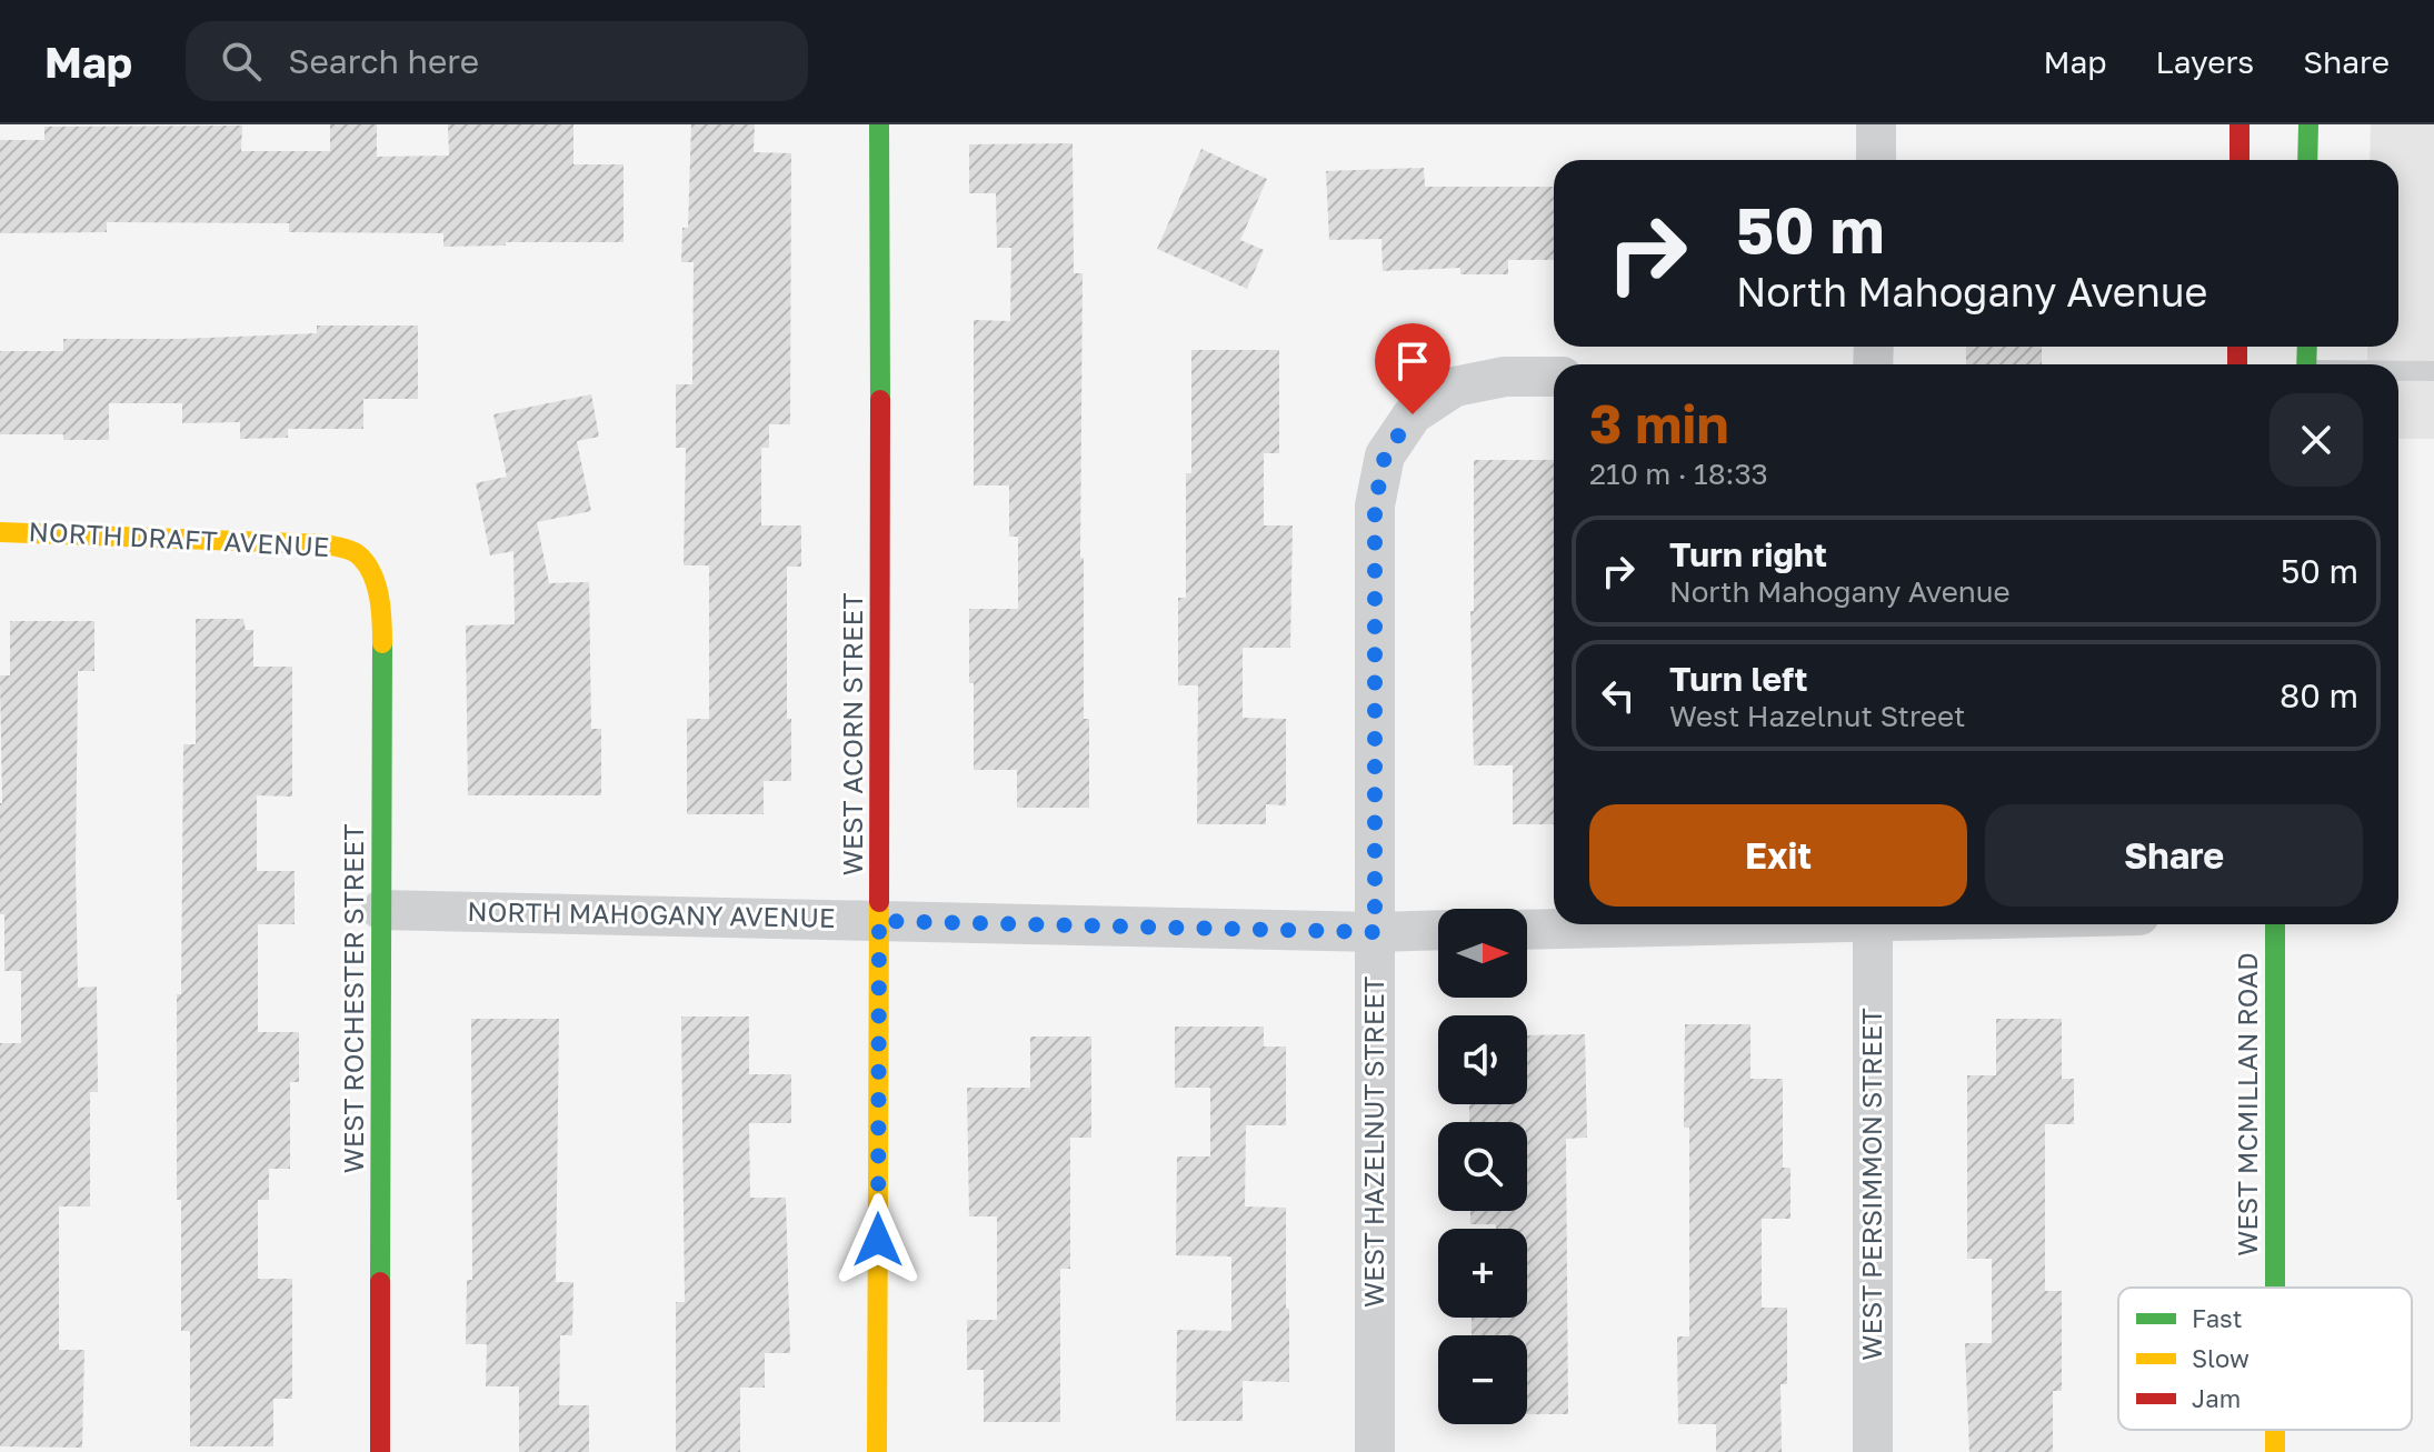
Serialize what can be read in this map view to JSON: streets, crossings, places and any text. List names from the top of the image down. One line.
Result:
{"streets":{"street":["NORTH DRAFT AVENUE","WEST ACORN STREET","NORTH MAHOGANY AVENUE","WEST ROCHESTER STREET","WEST MCMILLAN ROAD","WEST HAZELNUT STREET","WEST PERSIMMON STREET"]},"crossings":[["NORTH DRAFT AVENUE","WEST ROCHESTER STREET"],["WEST ACORN STREET","NORTH MAHOGANY AVENUE"],["NORTH MAHOGANY AVENUE","WEST ROCHESTER STREET"],["NORTH MAHOGANY AVENUE","WEST HAZELNUT STREET"]],"legend":["Fast","Slow","Jam"],"north":"right","page":{"header":"Map","search":"Search here","nav":["Map","Layers","Share"],"turn":["50 m","North Mahogany Avenue"],"heading":["3 min","210 m · 18:33"],"list":[{"name":"Turn right","note":"North Mahogany Avenue","value":"50 m"},{"name":"Turn left","note":"West Hazelnut Street","value":"80 m"}],"buttons":["Exit","Share"],"map_buttons":["+","−"]}}
